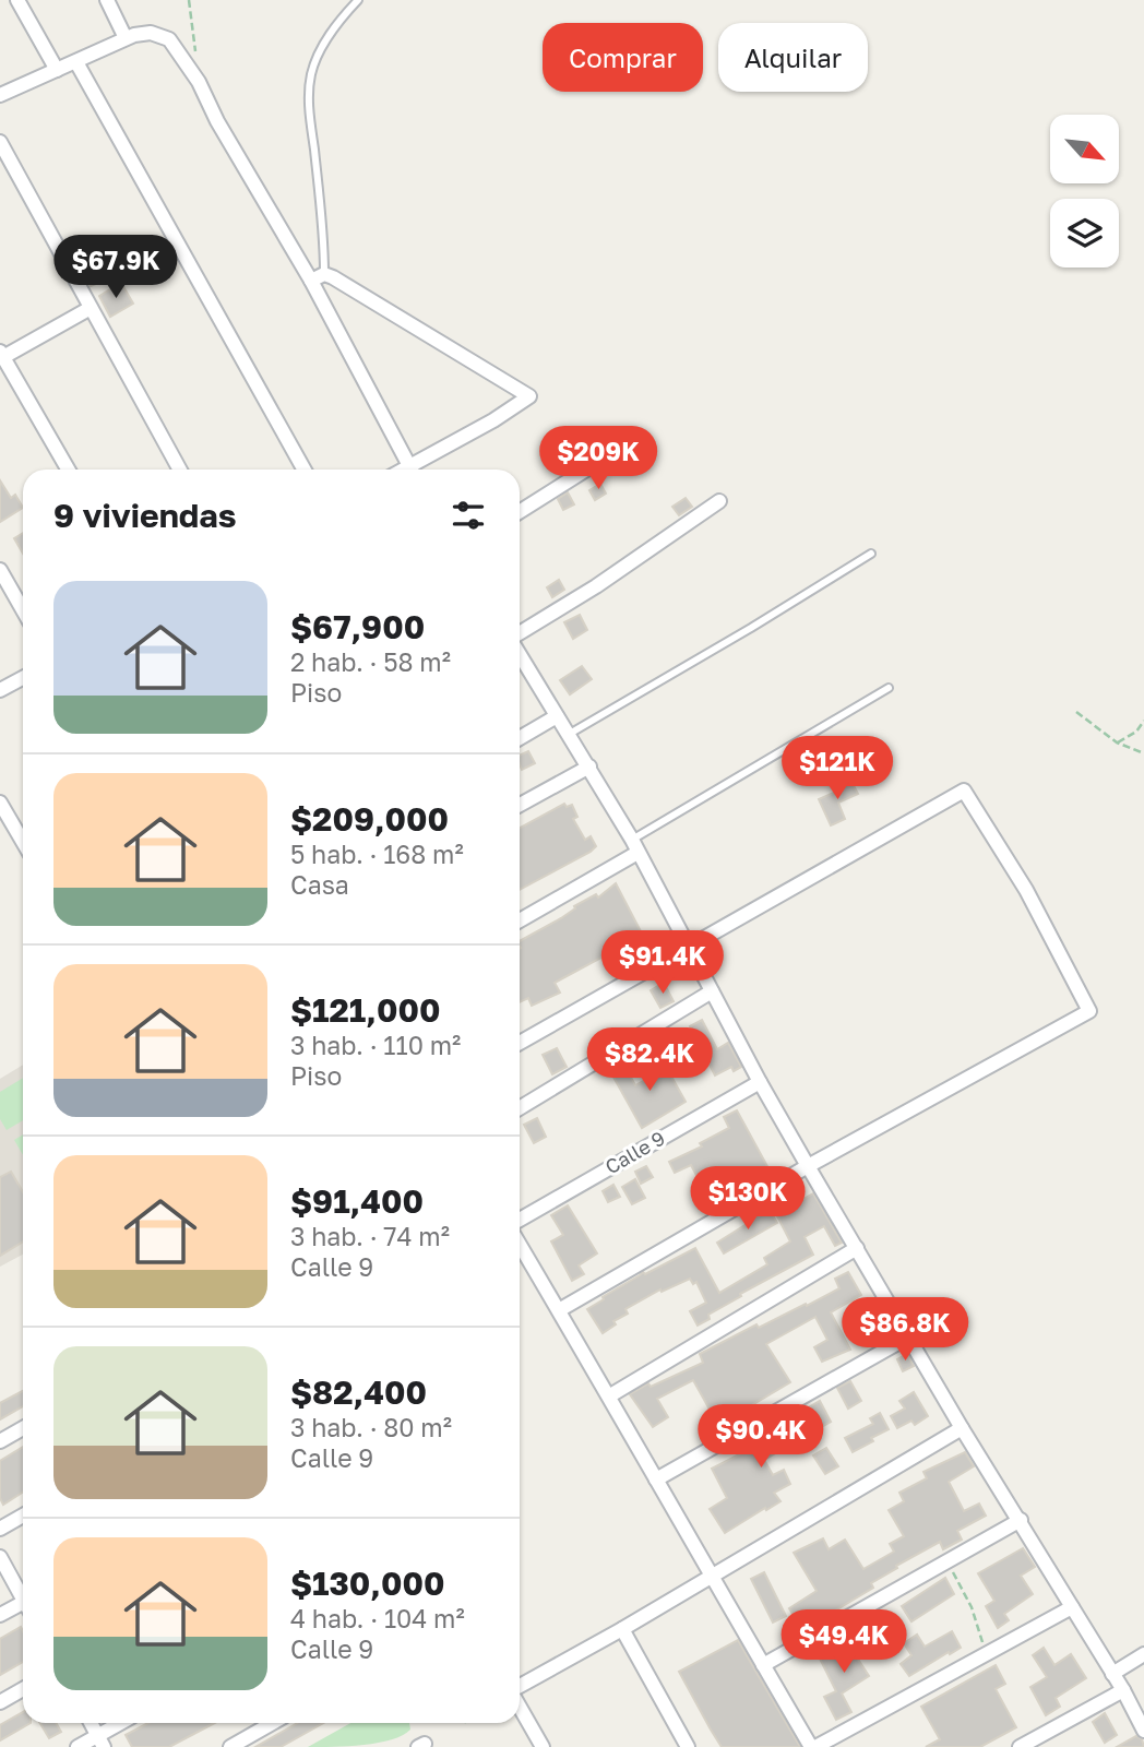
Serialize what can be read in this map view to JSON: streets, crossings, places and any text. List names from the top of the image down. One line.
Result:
{"streets":{"street":["Calle 9"]},"north":"bottom right","page":{"chip":["Comprar","Alquilar"],"price":["$67.9K","$209K","$121K","$91.4K","$82.4K","$130K","$86.8K","$90.4K","$49.4K"],"heading":"9 viviendas","list":[{"name":"$67,900","note":"2 hab. · 58 m² · Piso"},{"name":"$209,000","note":"5 hab. · 168 m² · Casa"},{"name":"$121,000","note":"3 hab. · 110 m² · Piso"},{"name":"$91,400","note":"3 hab. · 74 m² · Calle 9"},{"name":"$82,400","note":"3 hab. · 80 m² · Calle 9"},{"name":"$130,000","note":"4 hab. · 104 m² · Calle 9"}]}}
